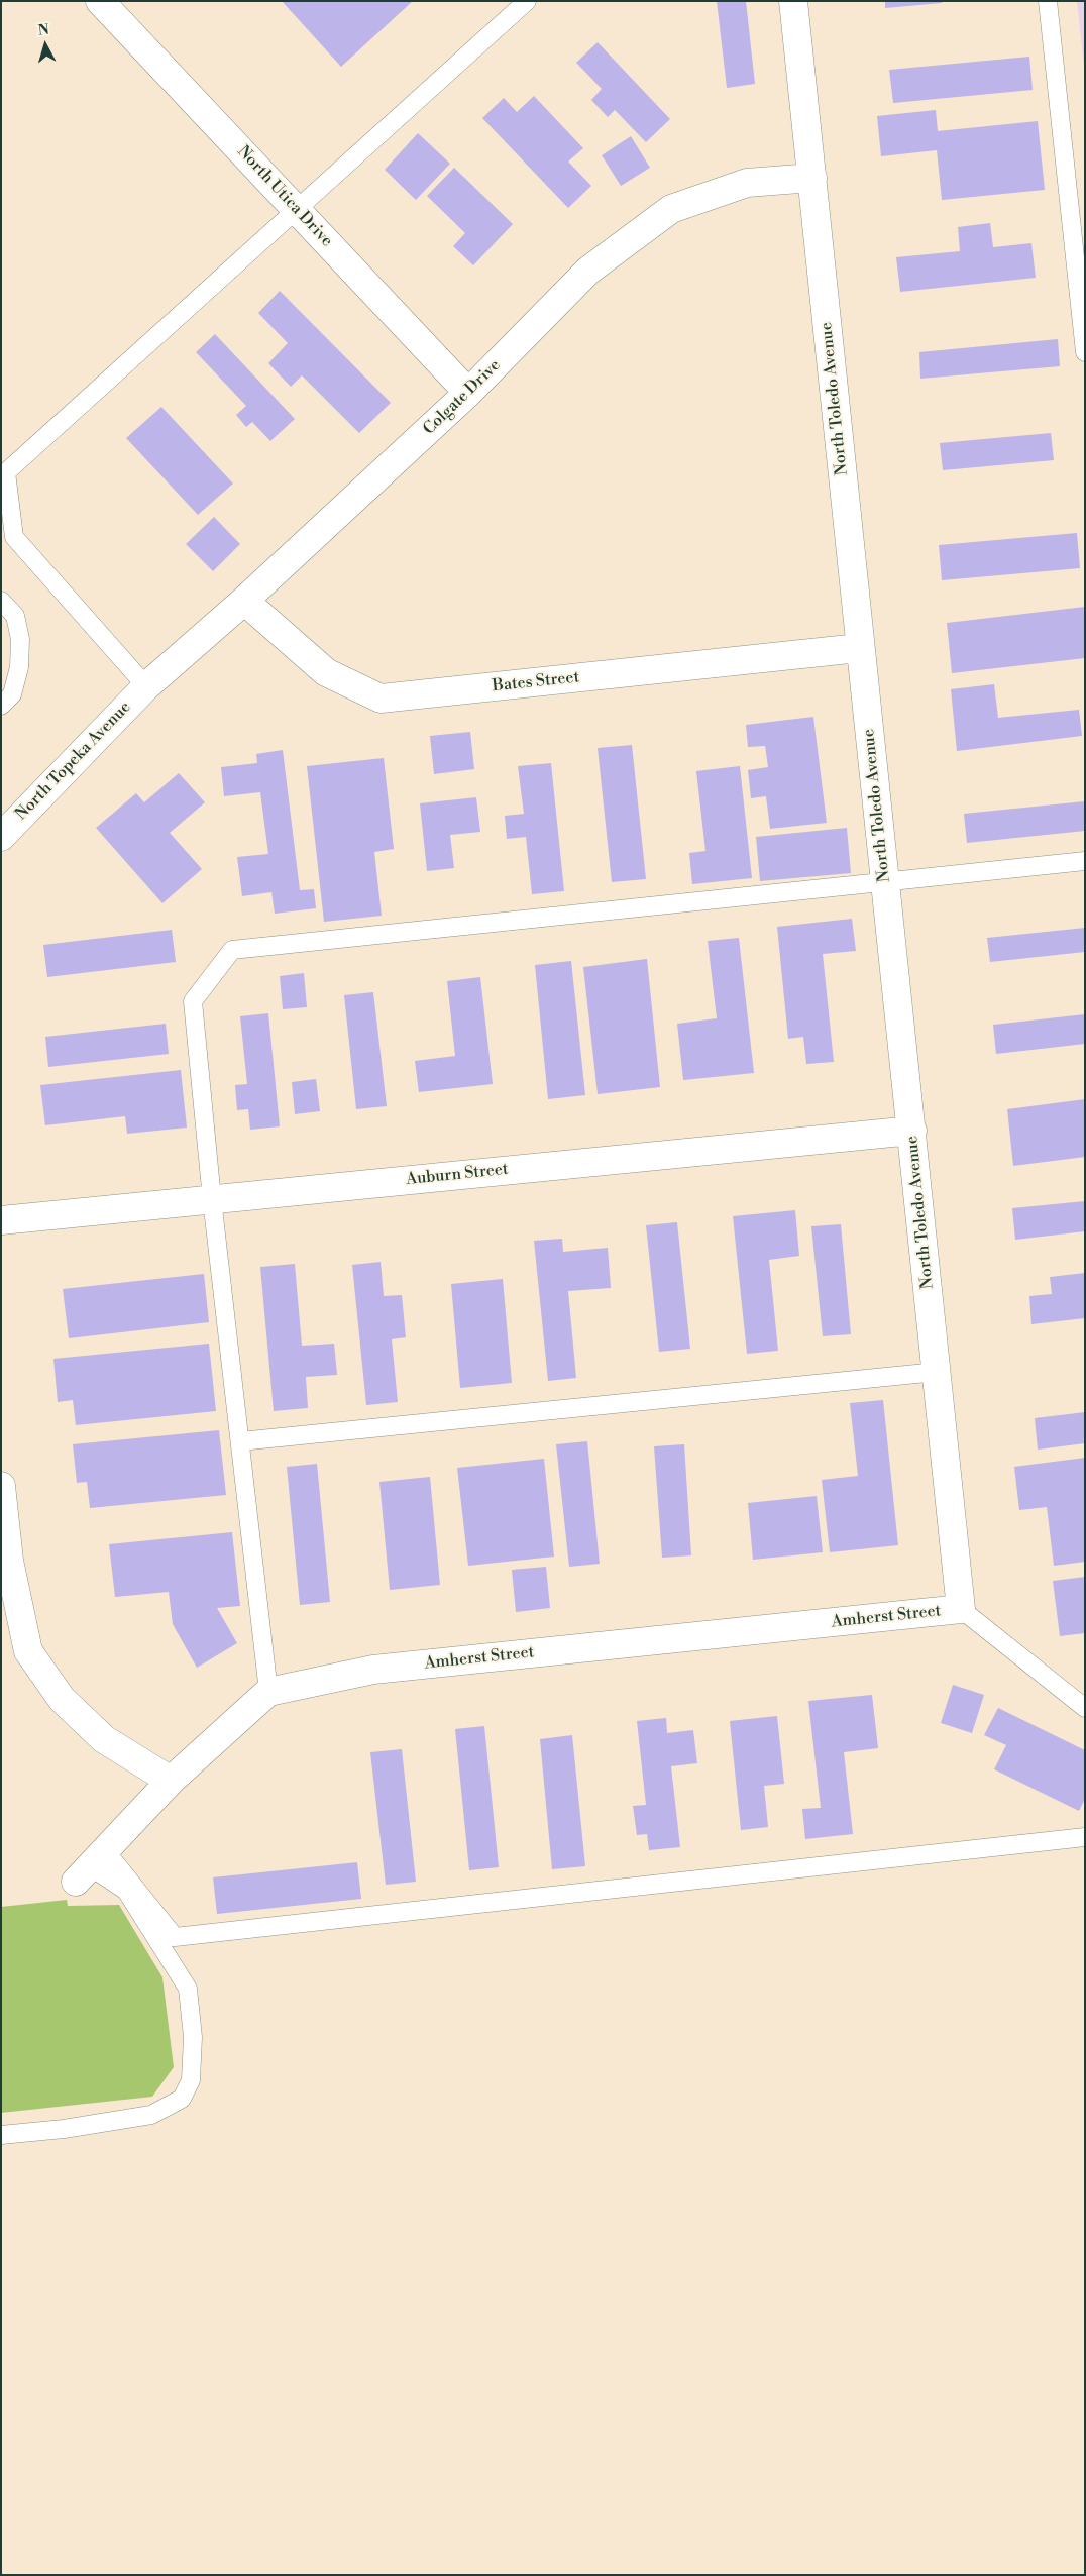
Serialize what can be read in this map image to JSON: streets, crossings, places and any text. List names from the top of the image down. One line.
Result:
{"streets":{"street":["North Utica Drive","Colgate Drive","North Toledo Avenue","Bates Street","North Topeka Avenue","Auburn Street","Amherst Street"]},"crossings":[["North Utica Drive","Colgate Drive"],["Colgate Drive","North Toledo Avenue"],["Colgate Drive","Bates Street"],["Colgate Drive","North Topeka Avenue"],["North Toledo Avenue","Bates Street"],["North Toledo Avenue","Auburn Street"],["North Toledo Avenue","Amherst Street"]],"north":"top"}
